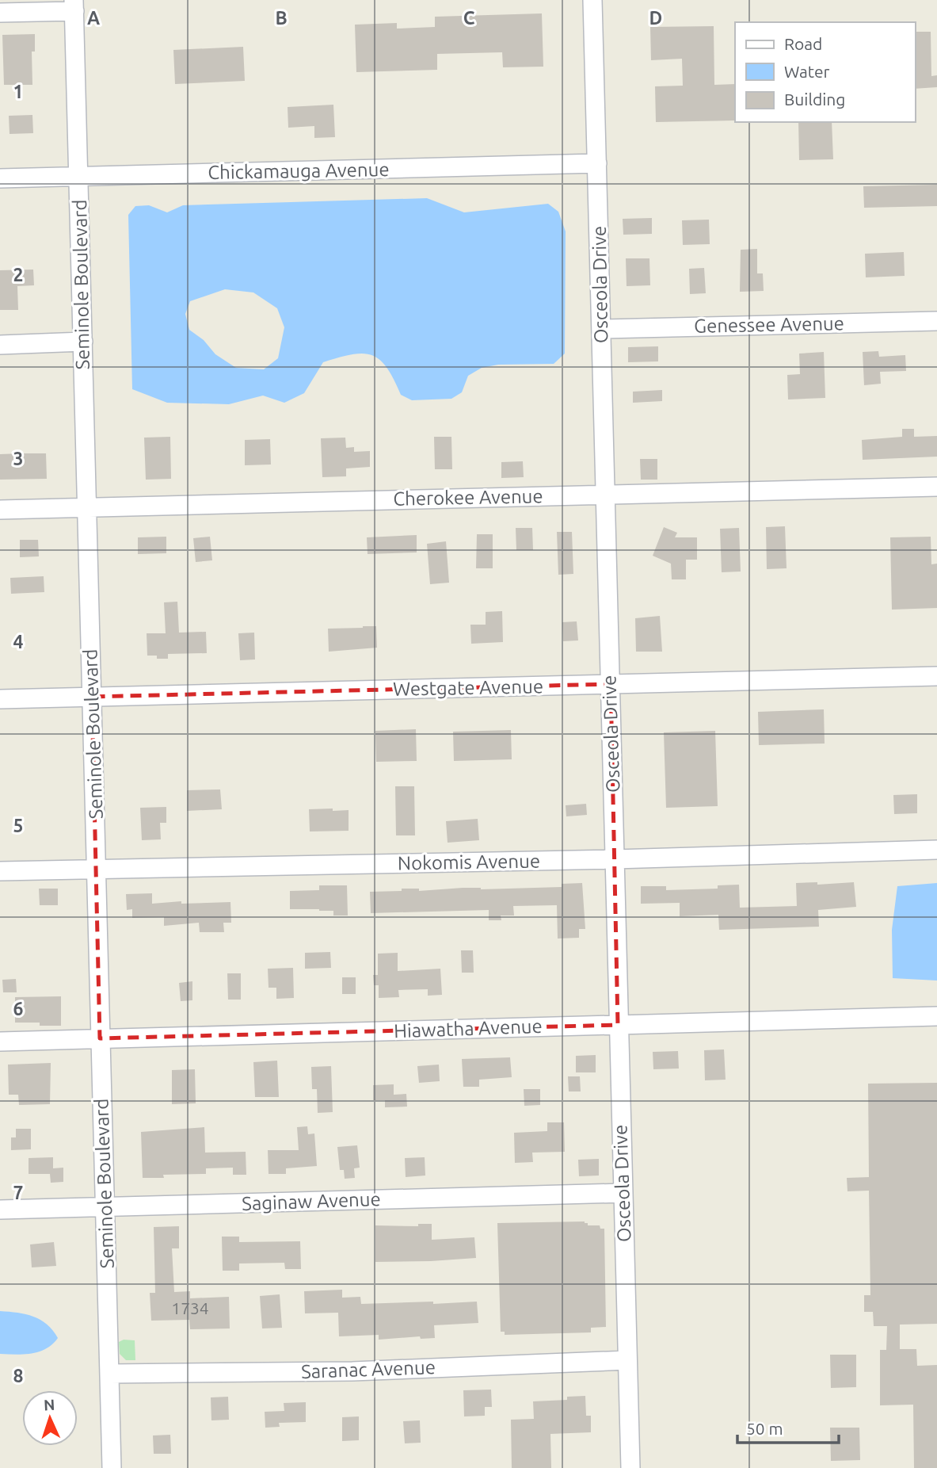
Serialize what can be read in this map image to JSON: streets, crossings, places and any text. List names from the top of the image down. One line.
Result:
{"streets":{"street":["Chickamauga Avenue","Seminole Boulevard","Osceola Drive","Genessee Avenue","Cherokee Avenue","Westgate Avenue","Nokomis Avenue","Hiawatha Avenue","Saginaw Avenue","Saranac Avenue"]},"crossings":[["Chickamauga Avenue","Seminole Boulevard"],["Chickamauga Avenue","Osceola Drive"],["Seminole Boulevard","Cherokee Avenue"],["Seminole Boulevard","Westgate Avenue"],["Seminole Boulevard","Nokomis Avenue"],["Seminole Boulevard","Hiawatha Avenue"],["Seminole Boulevard","Saginaw Avenue"],["Seminole Boulevard","Saranac Avenue"],["Osceola Drive","Genessee Avenue"],["Osceola Drive","Cherokee Avenue"],["Osceola Drive","Westgate Avenue"],["Osceola Drive","Nokomis Avenue"],["Osceola Drive","Hiawatha Avenue"],["Osceola Drive","Saginaw Avenue"],["Osceola Drive","Saranac Avenue"]],"house_numbers":["1734"],"legend":["Road","Water","Building"],"scale_bar":"50 m","north":"top","grid":{"columns":["A","B","C","D"],"rows":["1","2","3","4","5","6","7","8"]}}
